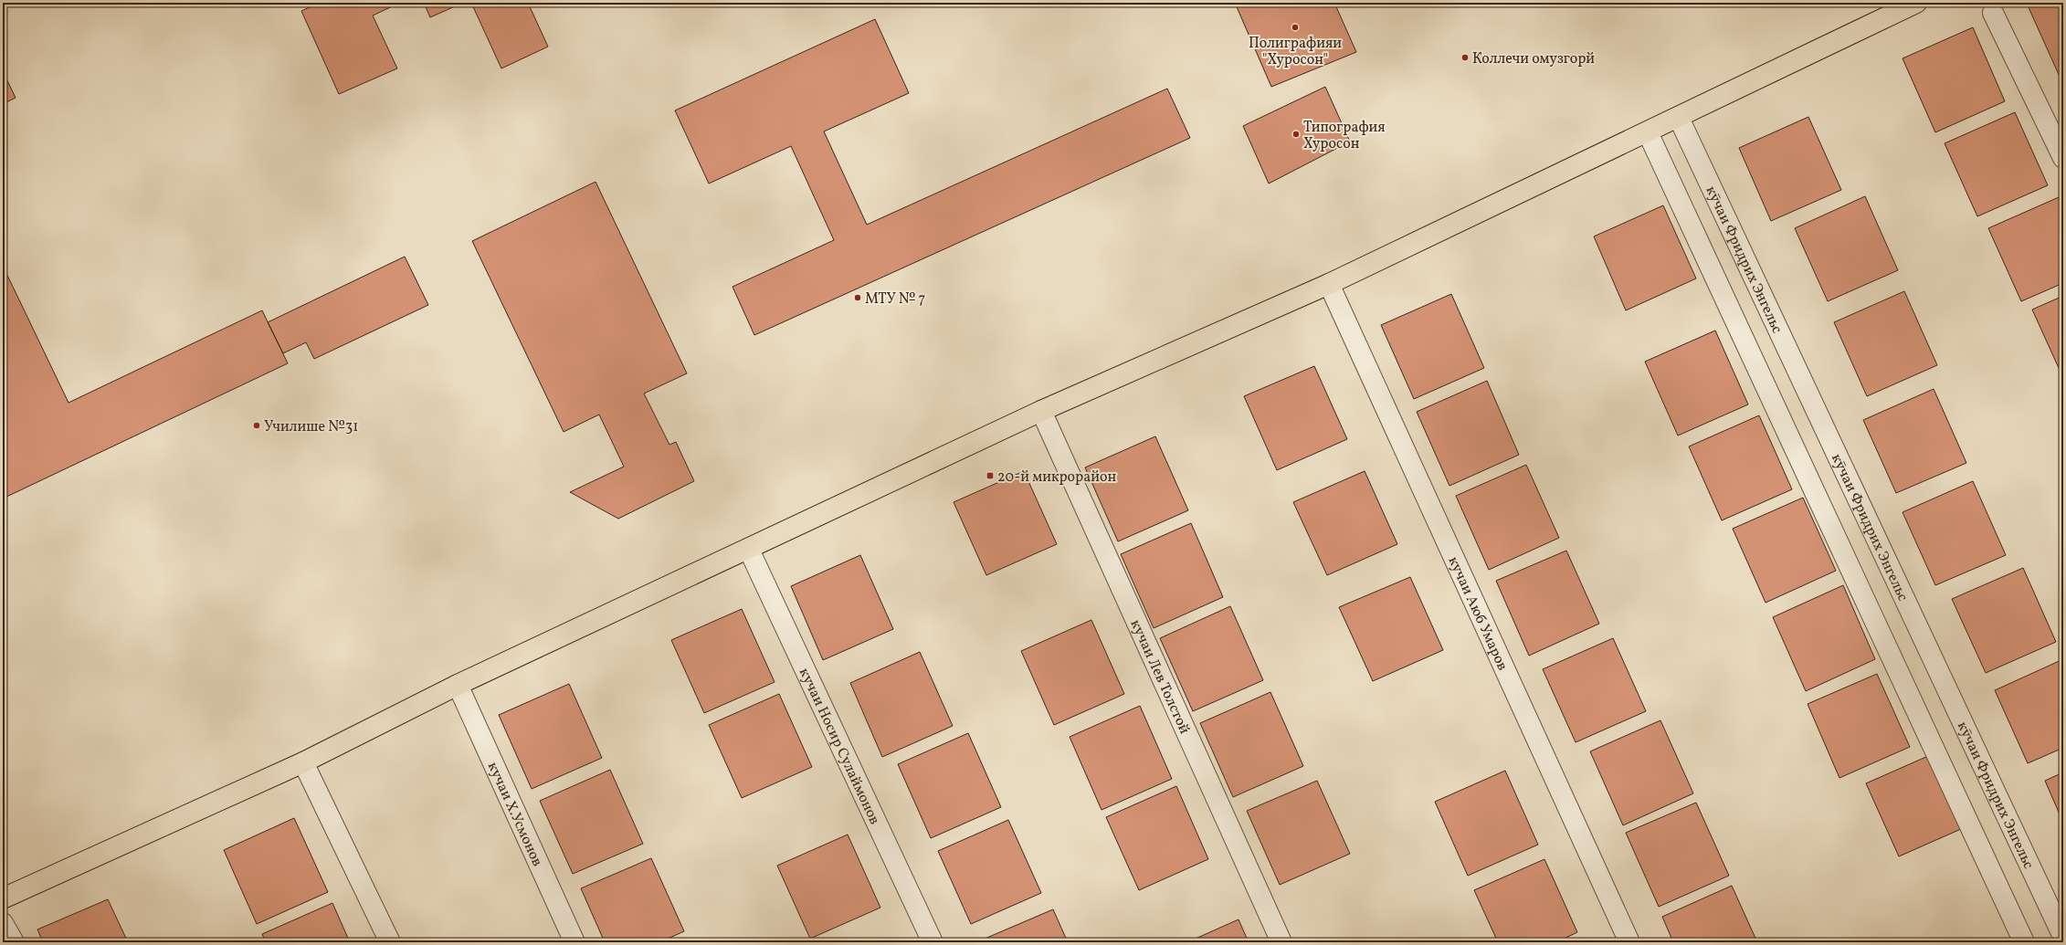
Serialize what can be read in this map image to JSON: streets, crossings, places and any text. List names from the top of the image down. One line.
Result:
{"streets":{"street":["кӯчаи Фридрих Энгельс","кучаи Аюб Умаров","кучаи Лев Толстой","кучаи Носир Сулаймонов","кучаи Х.Усмонов"]},"places":{"other":["Полиграфияи \"Хуросон\"","Коллечи омузгорй","Типография Хуросон","МТУ № 7","Училише №31"],"transit":["20-й микрорайон"]}}
